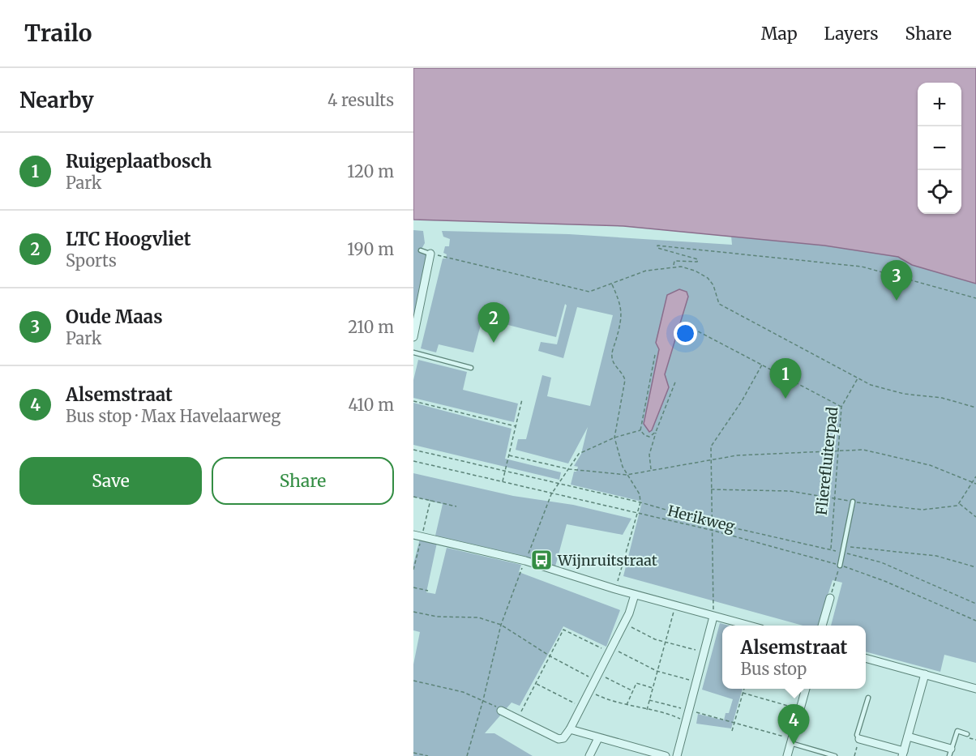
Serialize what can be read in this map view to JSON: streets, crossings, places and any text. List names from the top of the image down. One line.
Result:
{"streets":{"lane":["Flierefluiterpad"],"path":["Herikweg"]},"crossings":[["Flierefluiterpad","Herikweg"]],"places":{"bus stop":["Wijnruitstraat"]},"page":{"header":"Trailo","nav":["Map","Layers","Share"],"heading":["Nearby","4 results"],"map_buttons":["+","−"],"list":[{"mark":"1","name":"Ruigeplaatbosch","note":"Park","value":"120 m"},{"mark":"2","name":"LTC Hoogvliet","note":"Sports","value":"190 m"},{"mark":"3","name":"Oude Maas","note":"Park","value":"210 m"},{"mark":"4","name":"Alsemstraat","note":"Bus stop · Max Havelaarweg","value":"410 m"}],"pins":["3","2","1","4"],"buttons":["Save","Share"],"popup":["Alsemstraat","Bus stop"]}}
